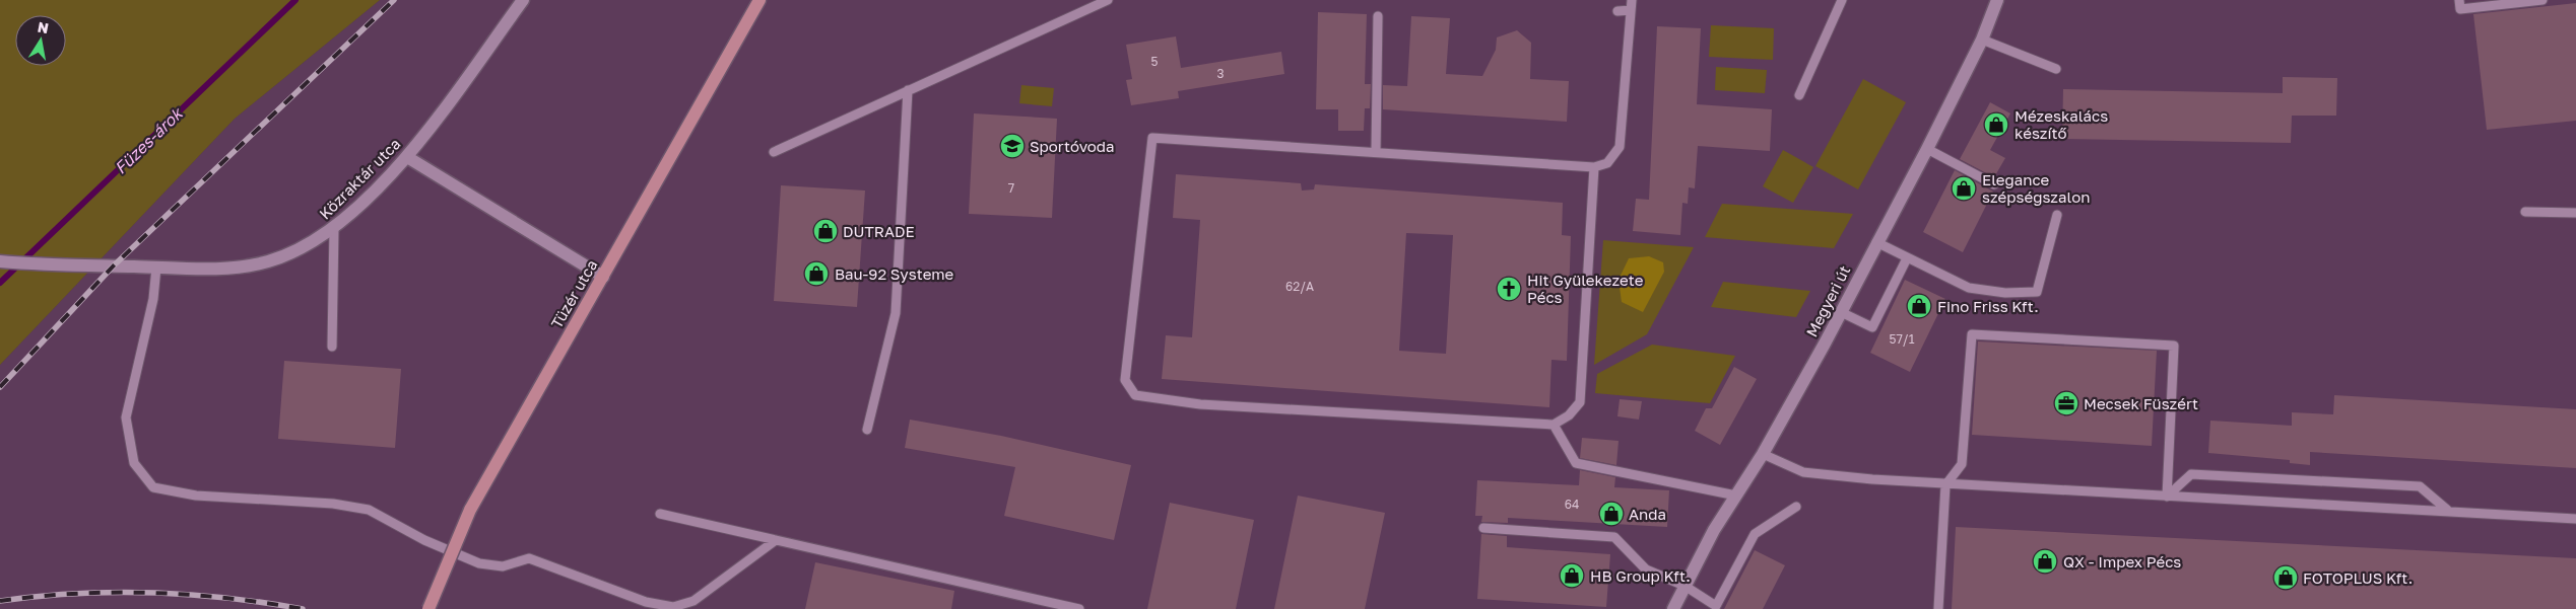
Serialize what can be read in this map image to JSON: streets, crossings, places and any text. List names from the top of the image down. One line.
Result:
{"streets":{"street":["Közraktár utca","Tüzér utca","Megyeri út"]},"water":["Füzes-árok"],"places":{"shop":["Mézeskalács készítő","Elegance szépségszalon","DUTRADE","Bau-92 Systeme","Fino Friss Kft.","Anda","QX - Impex Pécs","HB Group Kft.","FOTOPLUS Kft."],"school or university":["Sportóvoda"],"church":["Hit Gyülekezete Pécs"],"office":["Mecsek Füszért"]},"house_numbers":["5","3","7","62/A","57/1","64"],"north":"top"}
